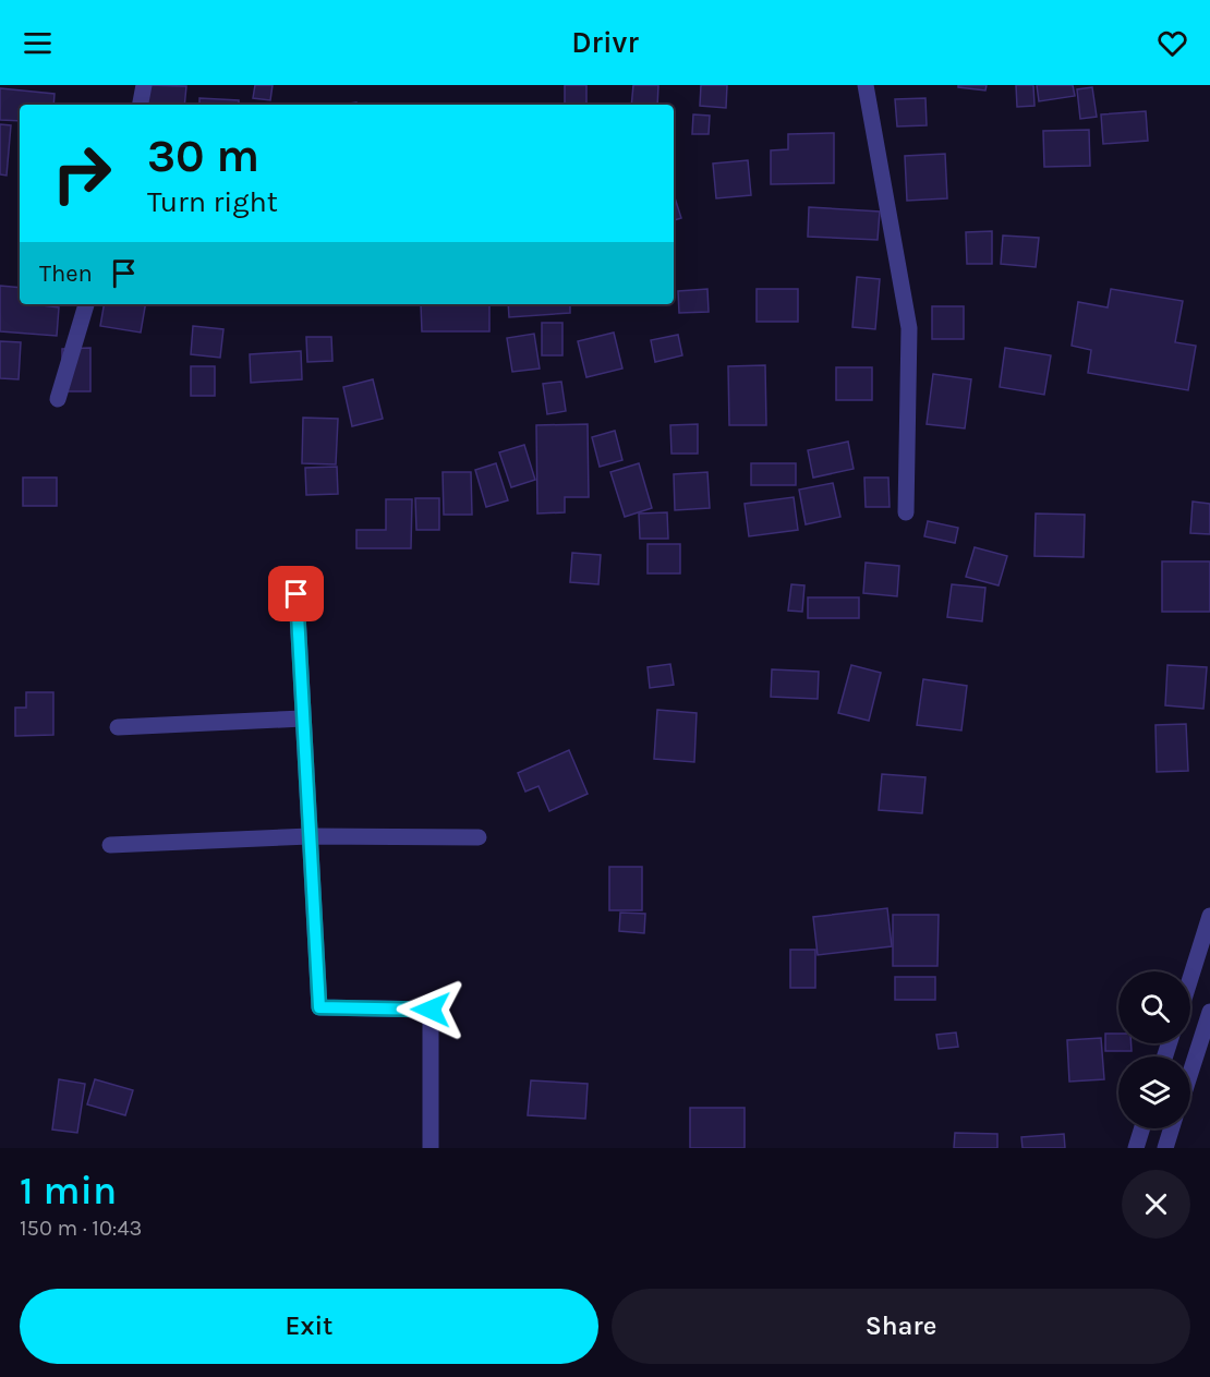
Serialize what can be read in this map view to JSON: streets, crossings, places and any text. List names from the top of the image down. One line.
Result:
{"page":{"header":"Drivr","turn":["30 m","Turn right"],"then":"Then","heading":["1 min","150 m · 10:43"],"buttons":["Exit","Share"]}}
